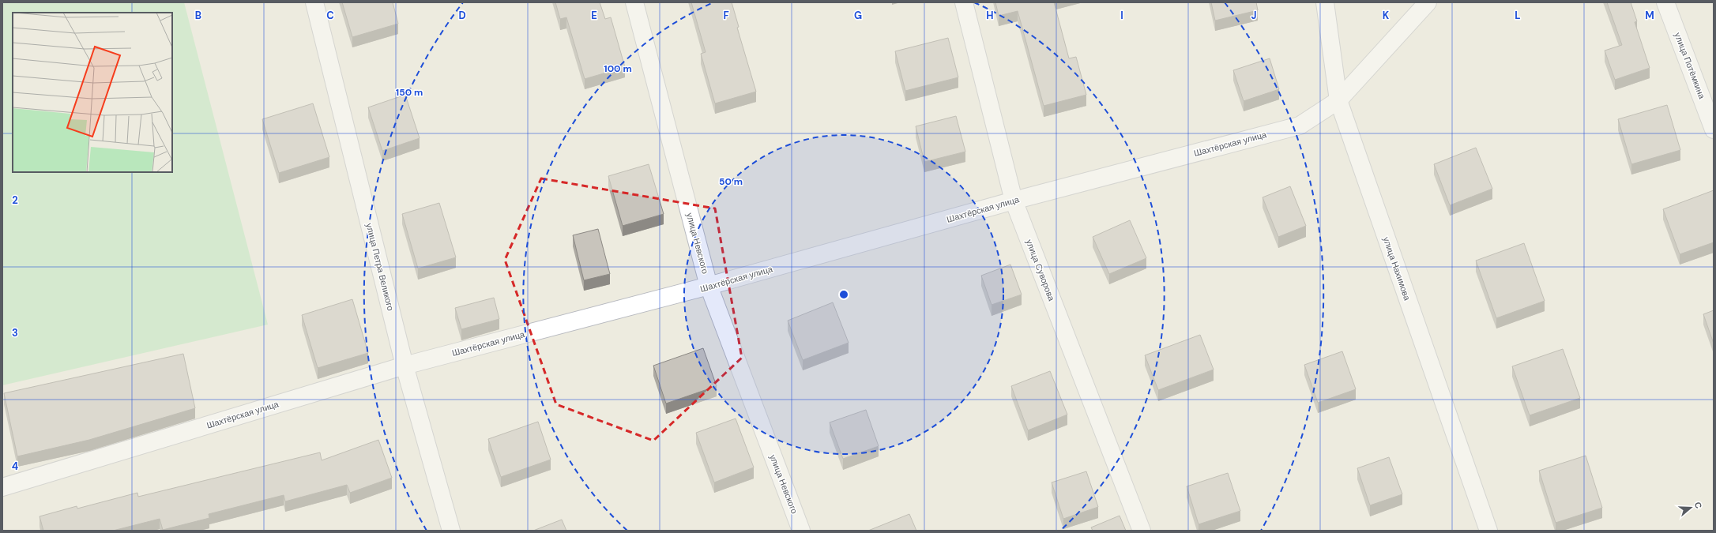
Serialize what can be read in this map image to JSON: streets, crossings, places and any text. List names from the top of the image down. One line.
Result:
{"streets":{"street":["улица Потёмкина","Шахтёрская улица","улица Невского","улица Петра Великого","улица Нахимова","улица Суворова"]},"crossings":[["Шахтёрская улица","улица Невского"],["Шахтёрская улица","улица Петра Великого"],["Шахтёрская улица","улица Нахимова"],["Шахтёрская улица","улица Суворова"]],"north":"right","grid":{"columns":["B","C","D","E","F","G","H","I","J","K","L","M"],"rows":["2","3","4"]},"rings":["100 m","150 m","50 m"]}
